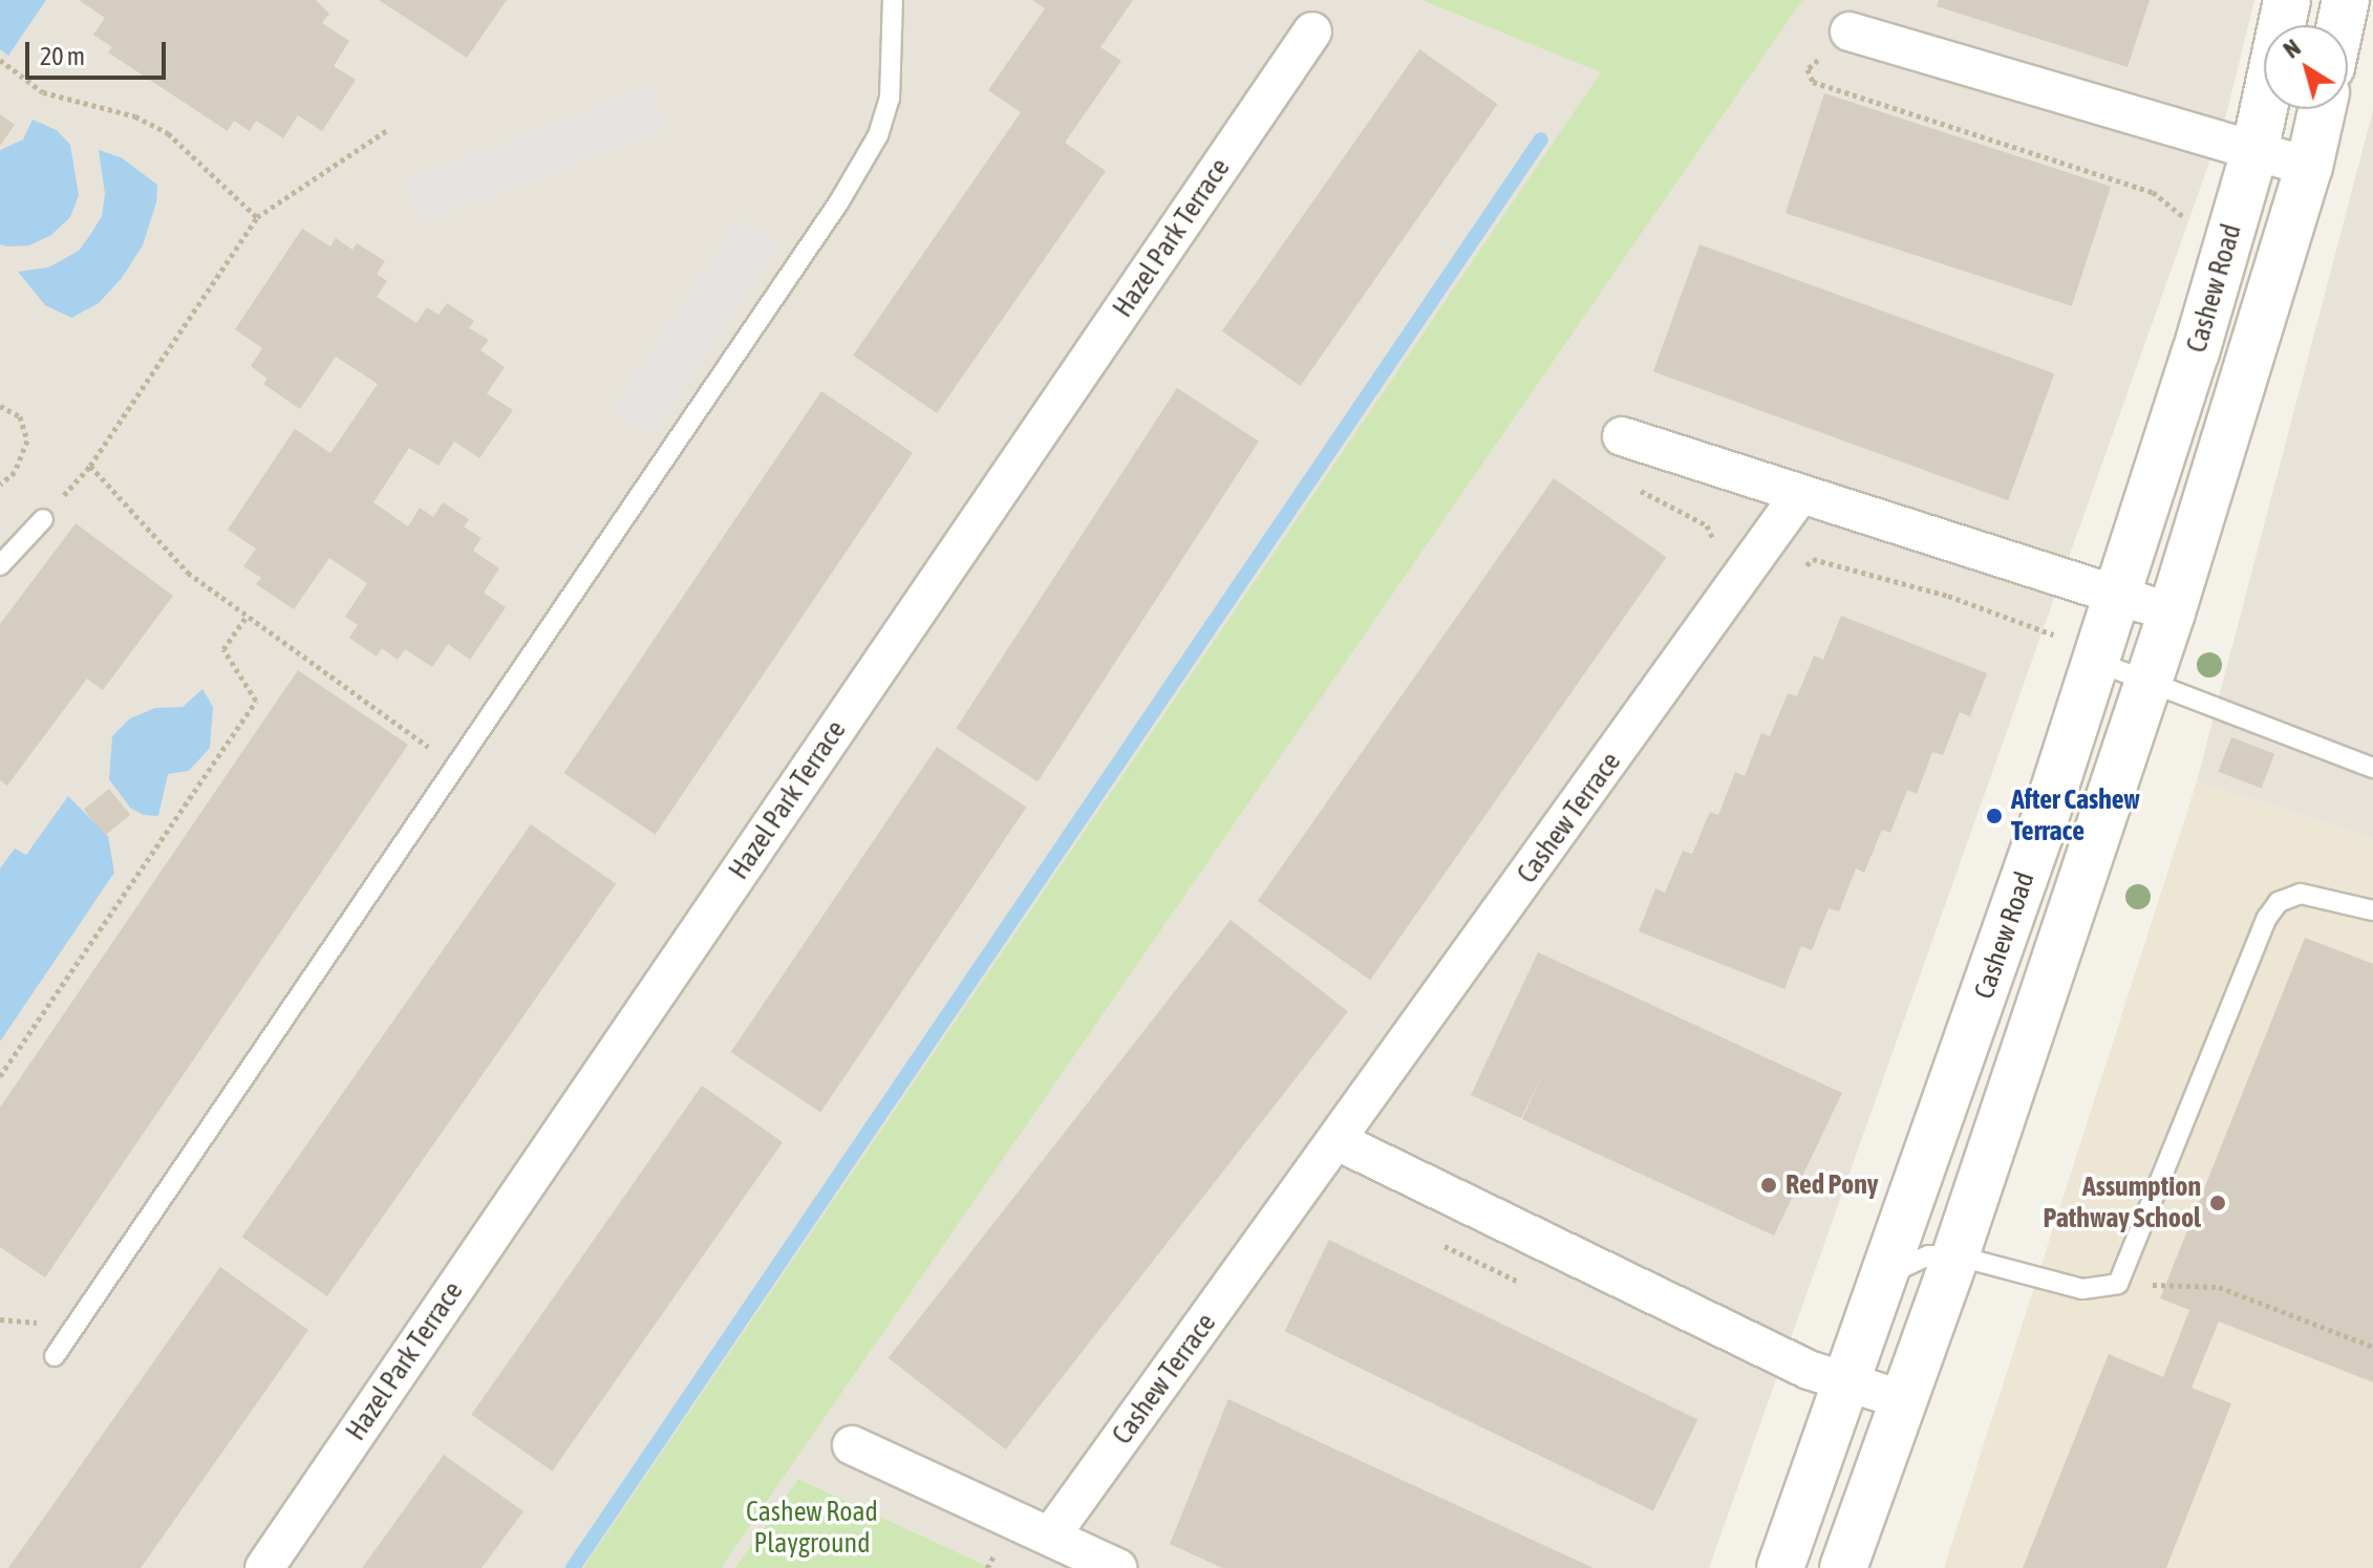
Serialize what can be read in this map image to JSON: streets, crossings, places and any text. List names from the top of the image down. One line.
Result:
{"streets":{"street":["Hazel Park Terrace","Cashew Road","Cashew Terrace"]},"parks":["Cashew Road Playground"],"places":["After Cashew Terrace","Red Pony","Assumption Pathway School"],"scale_bar":"20 m","north":"top left"}
